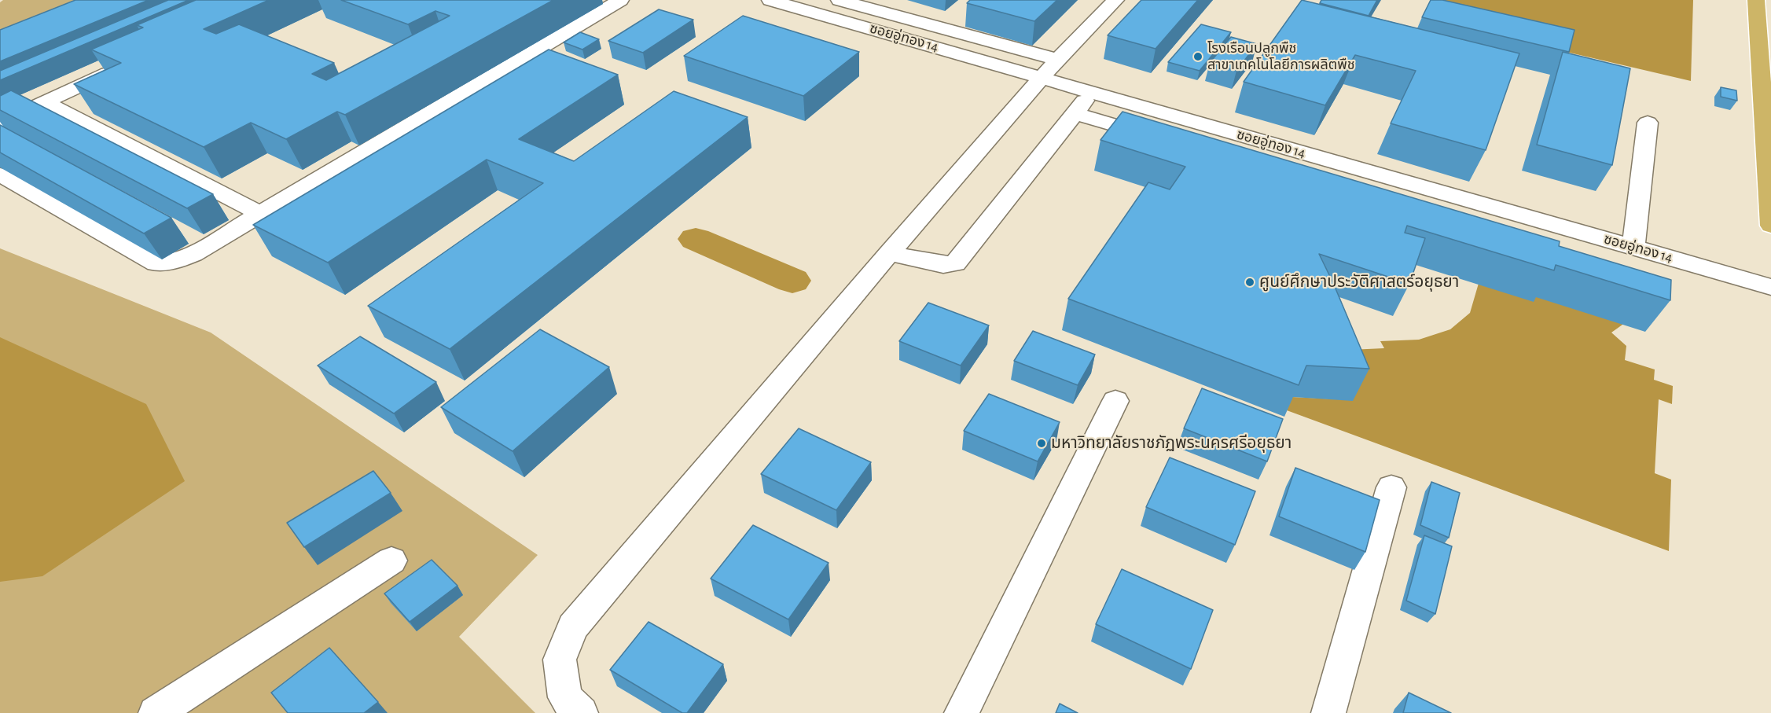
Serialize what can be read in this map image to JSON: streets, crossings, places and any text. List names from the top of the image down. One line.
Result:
{"streets":{"street":["ซอยอู่ทอง 14"]},"places":["โรงเรือนปลูกพืช สาขาเทคโนโลยีการผลิตพืช","ศูนย์ศึกษาประวัติศาสตร์อยุธยา","มหาวิทยาลัยราชภัฏพระนครศรีอยุธยา"]}
